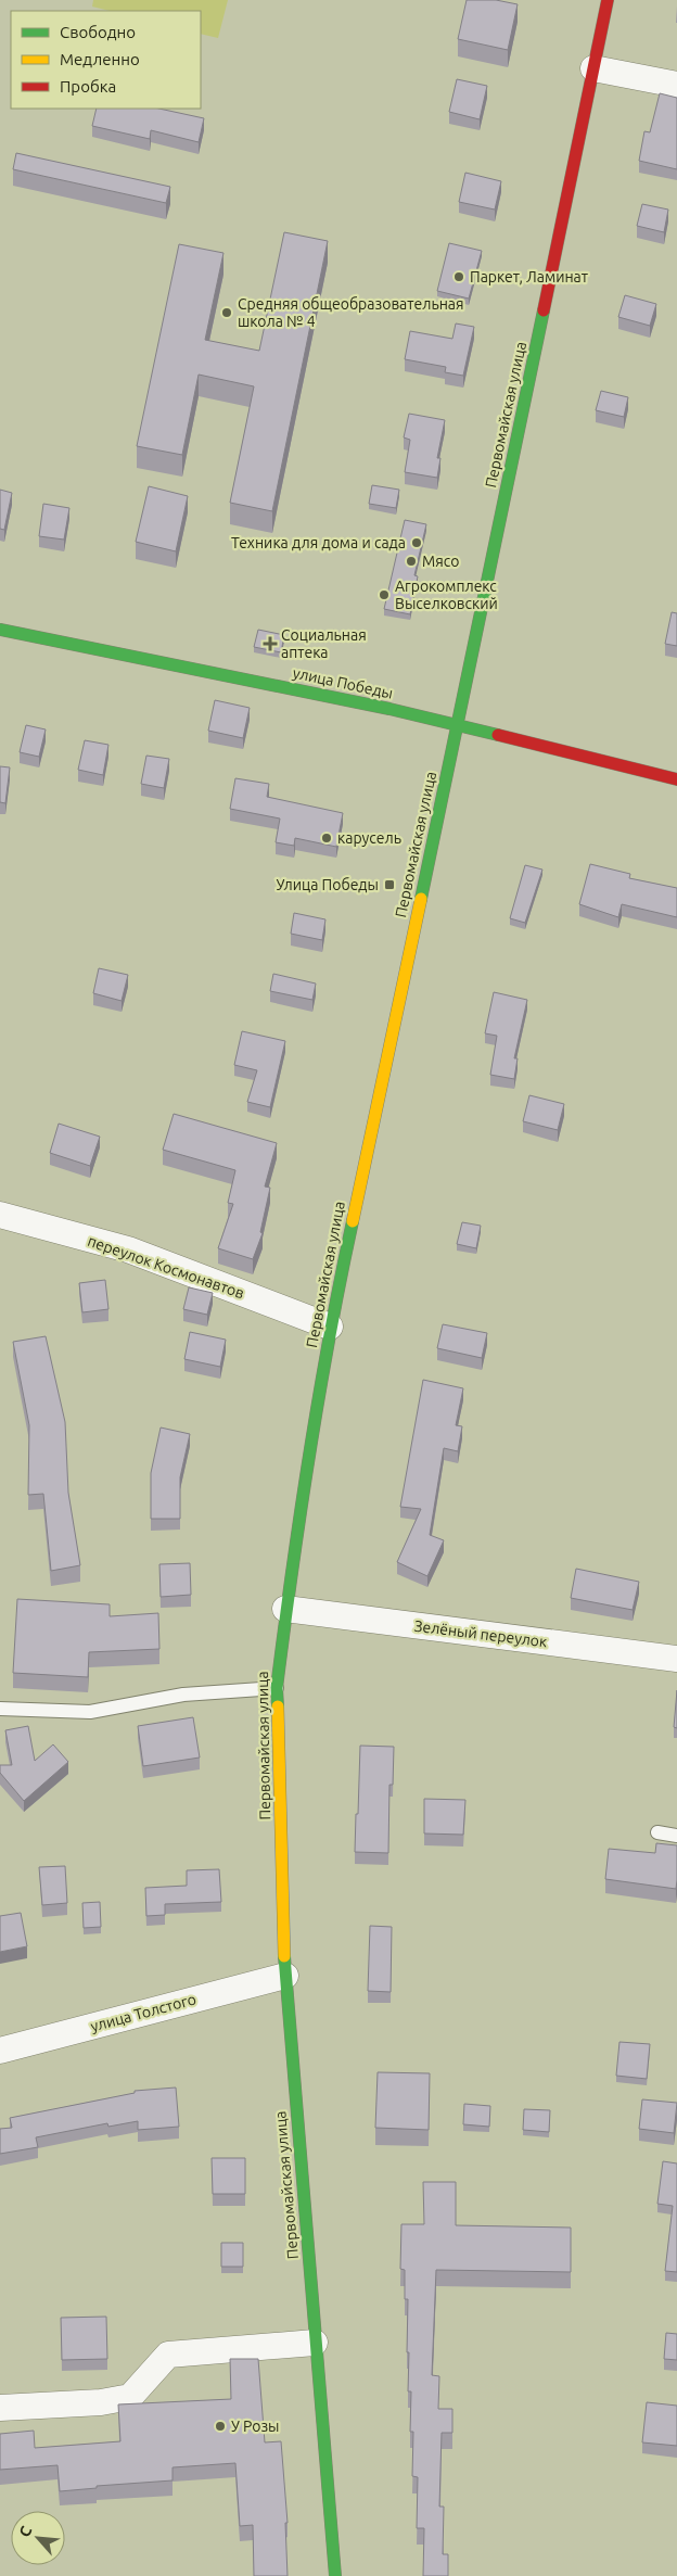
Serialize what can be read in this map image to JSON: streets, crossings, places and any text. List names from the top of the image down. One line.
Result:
{"streets":{"main road":["Первомайская улица","улица Победы"],"street":["переулок Космонавтов","Зелёный переулок","улица Толстого"]},"crossings":[["Первомайская улица","улица Победы"],["Первомайская улица","переулок Космонавтов"],["Первомайская улица","Зелёный переулок"],["Первомайская улица","улица Толстого"]],"places":{"other":["Паркет, Ламинат","Средняя общеобразовательная школа № 4","Техника для дома и сада","Мясо","Агрокомплекс Выселковский","карусель","У Розы"],"health":["Социальная аптека"],"transit":["Улица Победы"]},"legend":["Свободно","Медленно","Пробка"],"north":"top left"}
